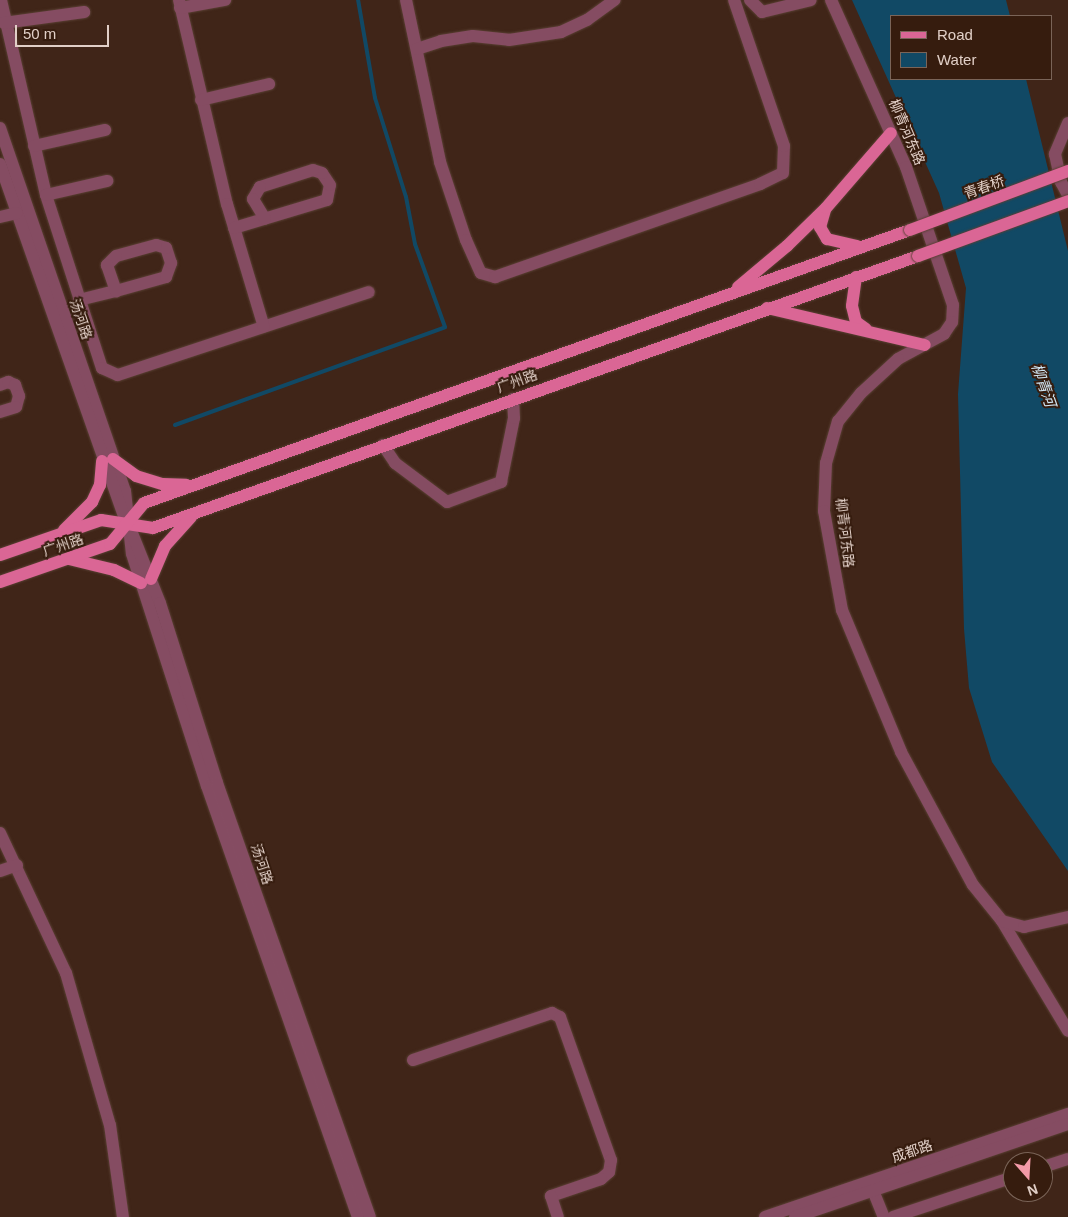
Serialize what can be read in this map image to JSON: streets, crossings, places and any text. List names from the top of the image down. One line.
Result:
{"streets":{"main road":["青春桥","广州路"],"street":["柳青河东路","汤河路","成都路"]},"crossings":[["青春桥","广州路"],["汤河路","广州路"]],"water":["柳青河"],"legend":["Road","Water"],"scale_bar":"50 m","north":"bottom"}
